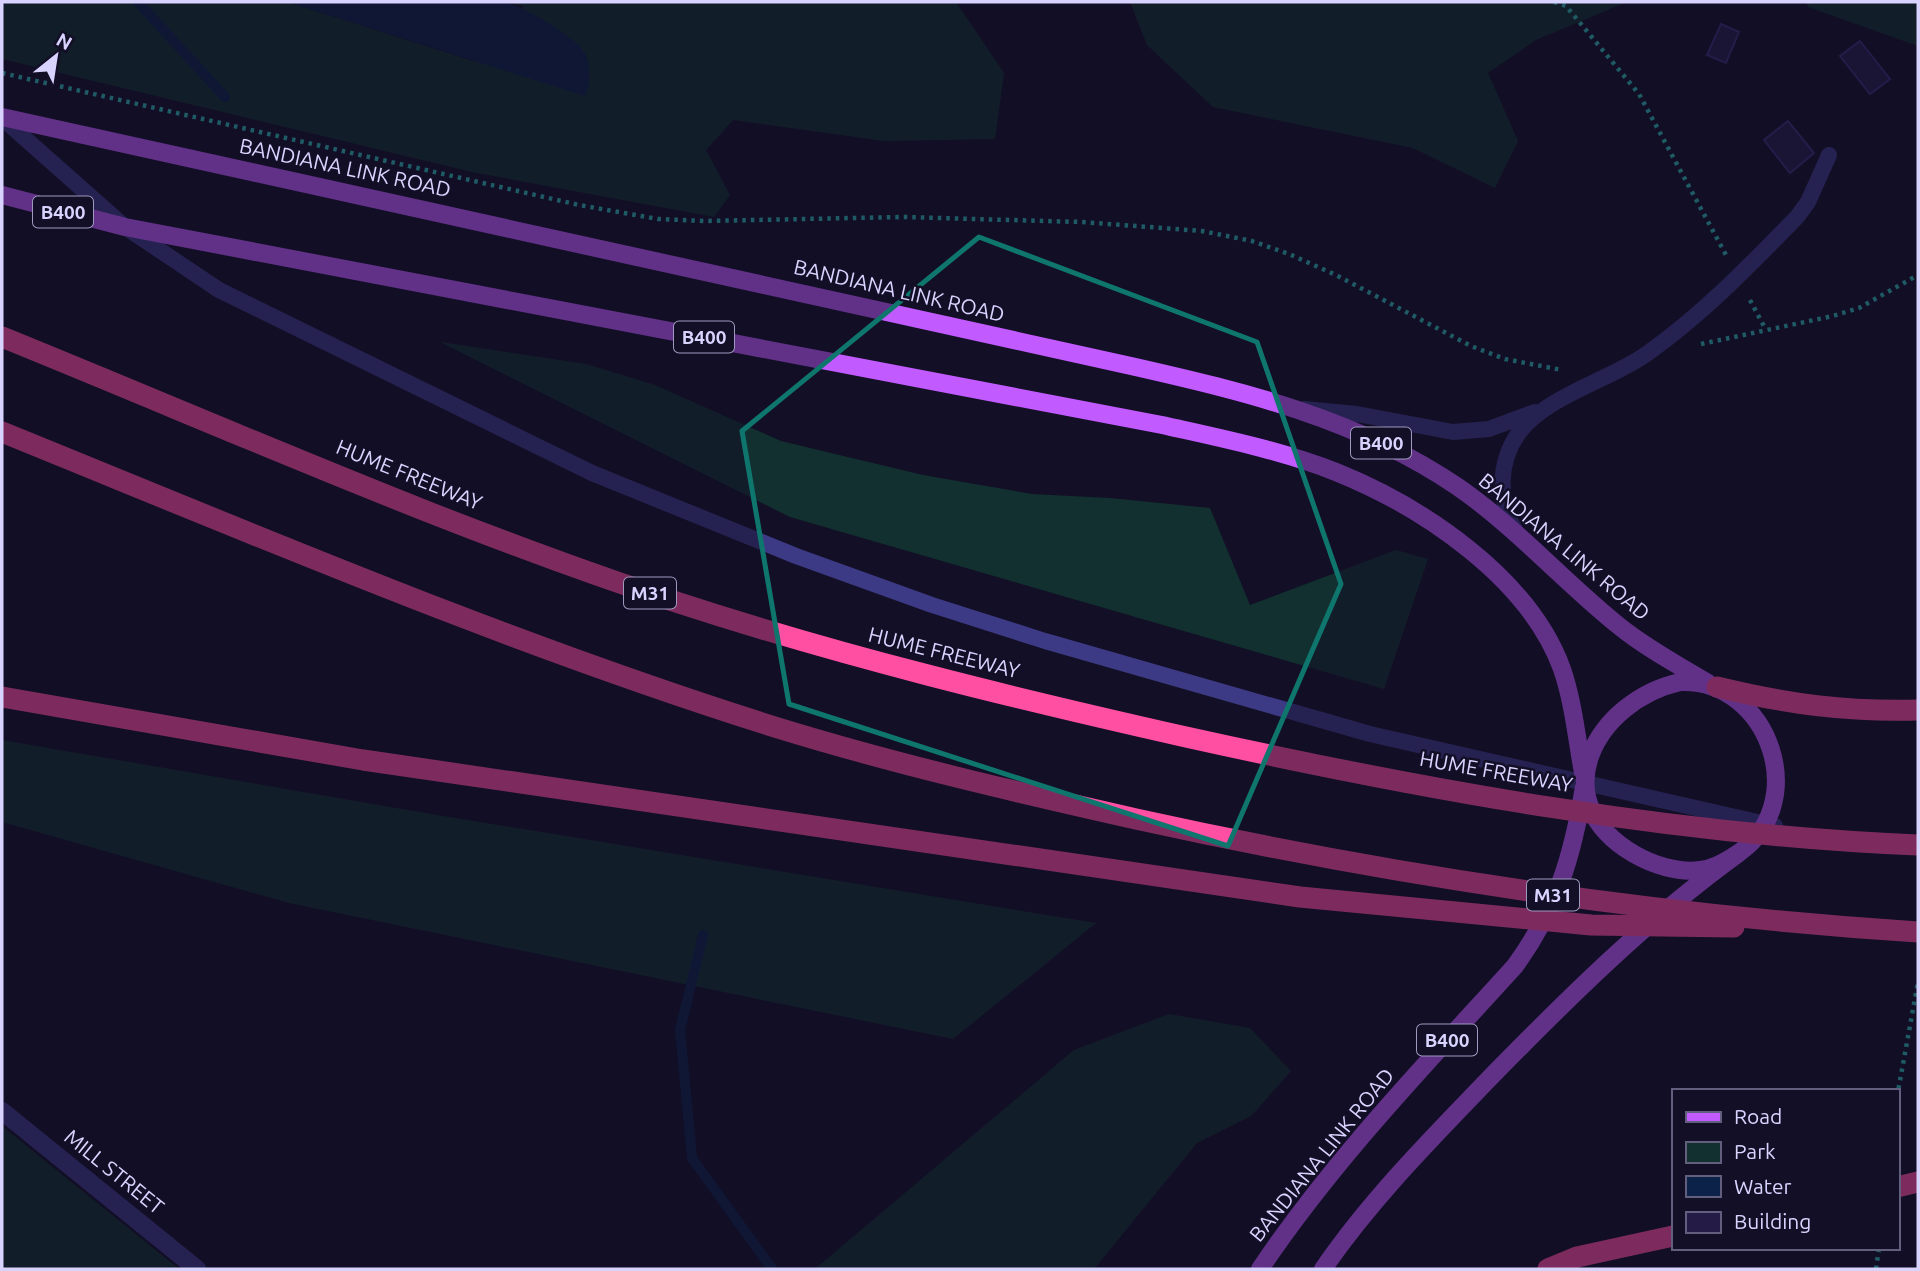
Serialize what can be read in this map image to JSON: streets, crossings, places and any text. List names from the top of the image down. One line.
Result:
{"streets":{"highway":["HUME FREEWAY","M31"],"main road":["BANDIANA LINK ROAD","B400"],"street":["MILL STREET"]},"crossings":[["BANDIANA LINK ROAD","B400"]],"legend":["Road","Park","Water","Building"],"north":"top right"}
